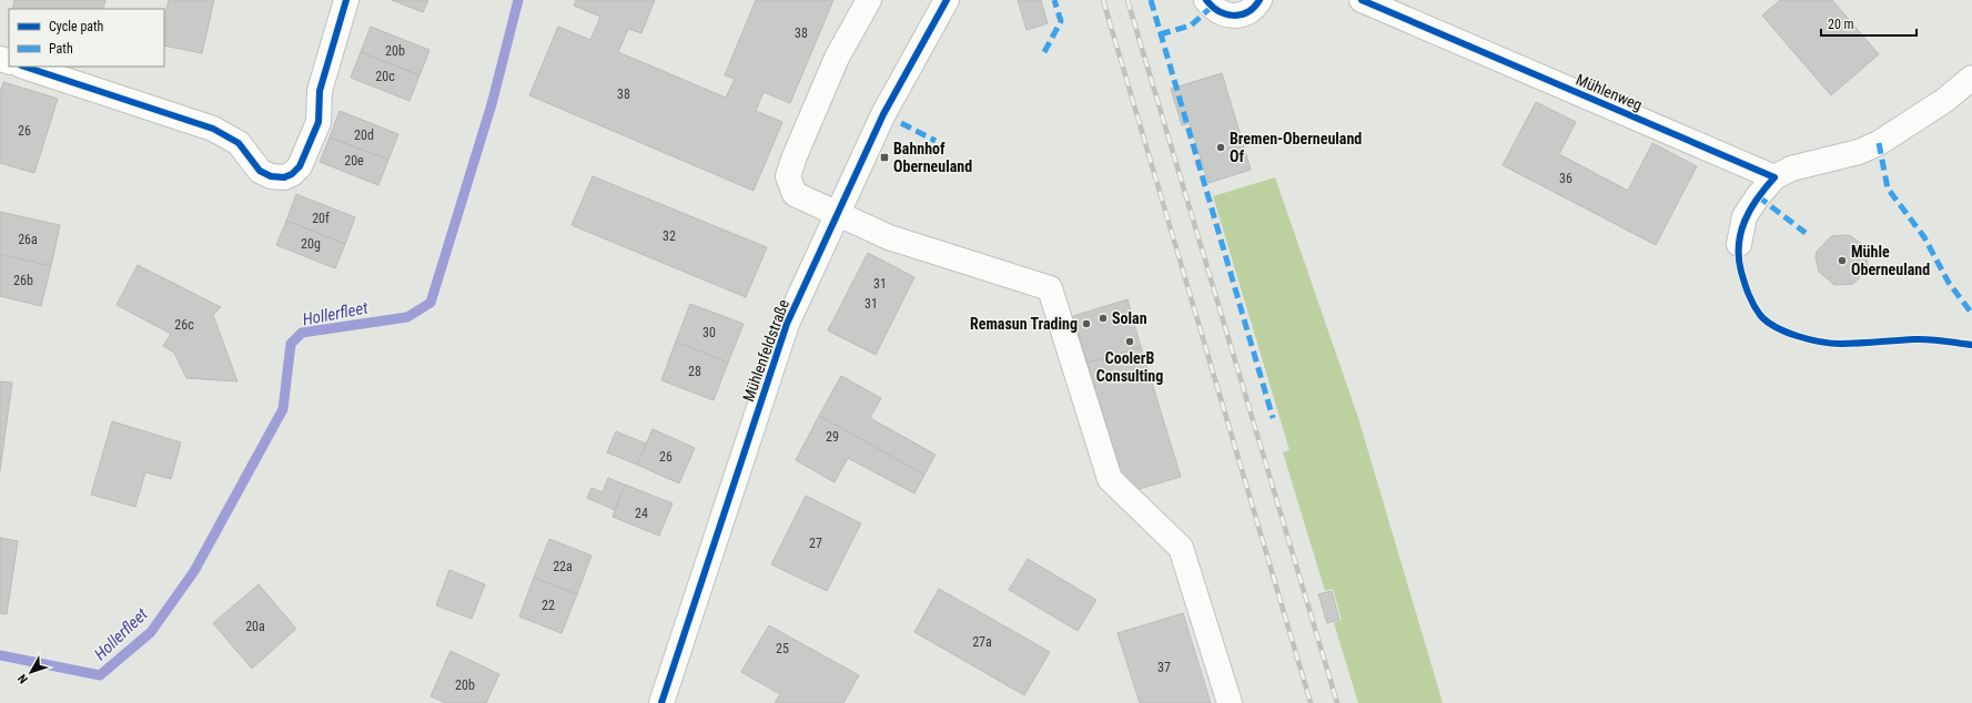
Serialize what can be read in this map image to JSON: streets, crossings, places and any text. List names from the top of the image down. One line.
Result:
{"streets":{"street":["Mühlenweg","Mühlenfeldstraße"]},"water":["Hollerfleet"],"places":{"other":["Bremen-Oberneuland Of","Mühle Oberneuland","Solan","Remasun Trading","CoolerB Consulting"],"transit":["Bahnhof Oberneuland"]},"house_numbers":["38","20b","20c","38","26","20d","20e","36","20f","32","26a","20g","26b","31","31","26c","30","28","29","26","24","27","22a","22","20a","27a","25","37","20b"],"legend":["Cycle path","Path"],"scale_bar":"20 m","north":"bottom left"}
